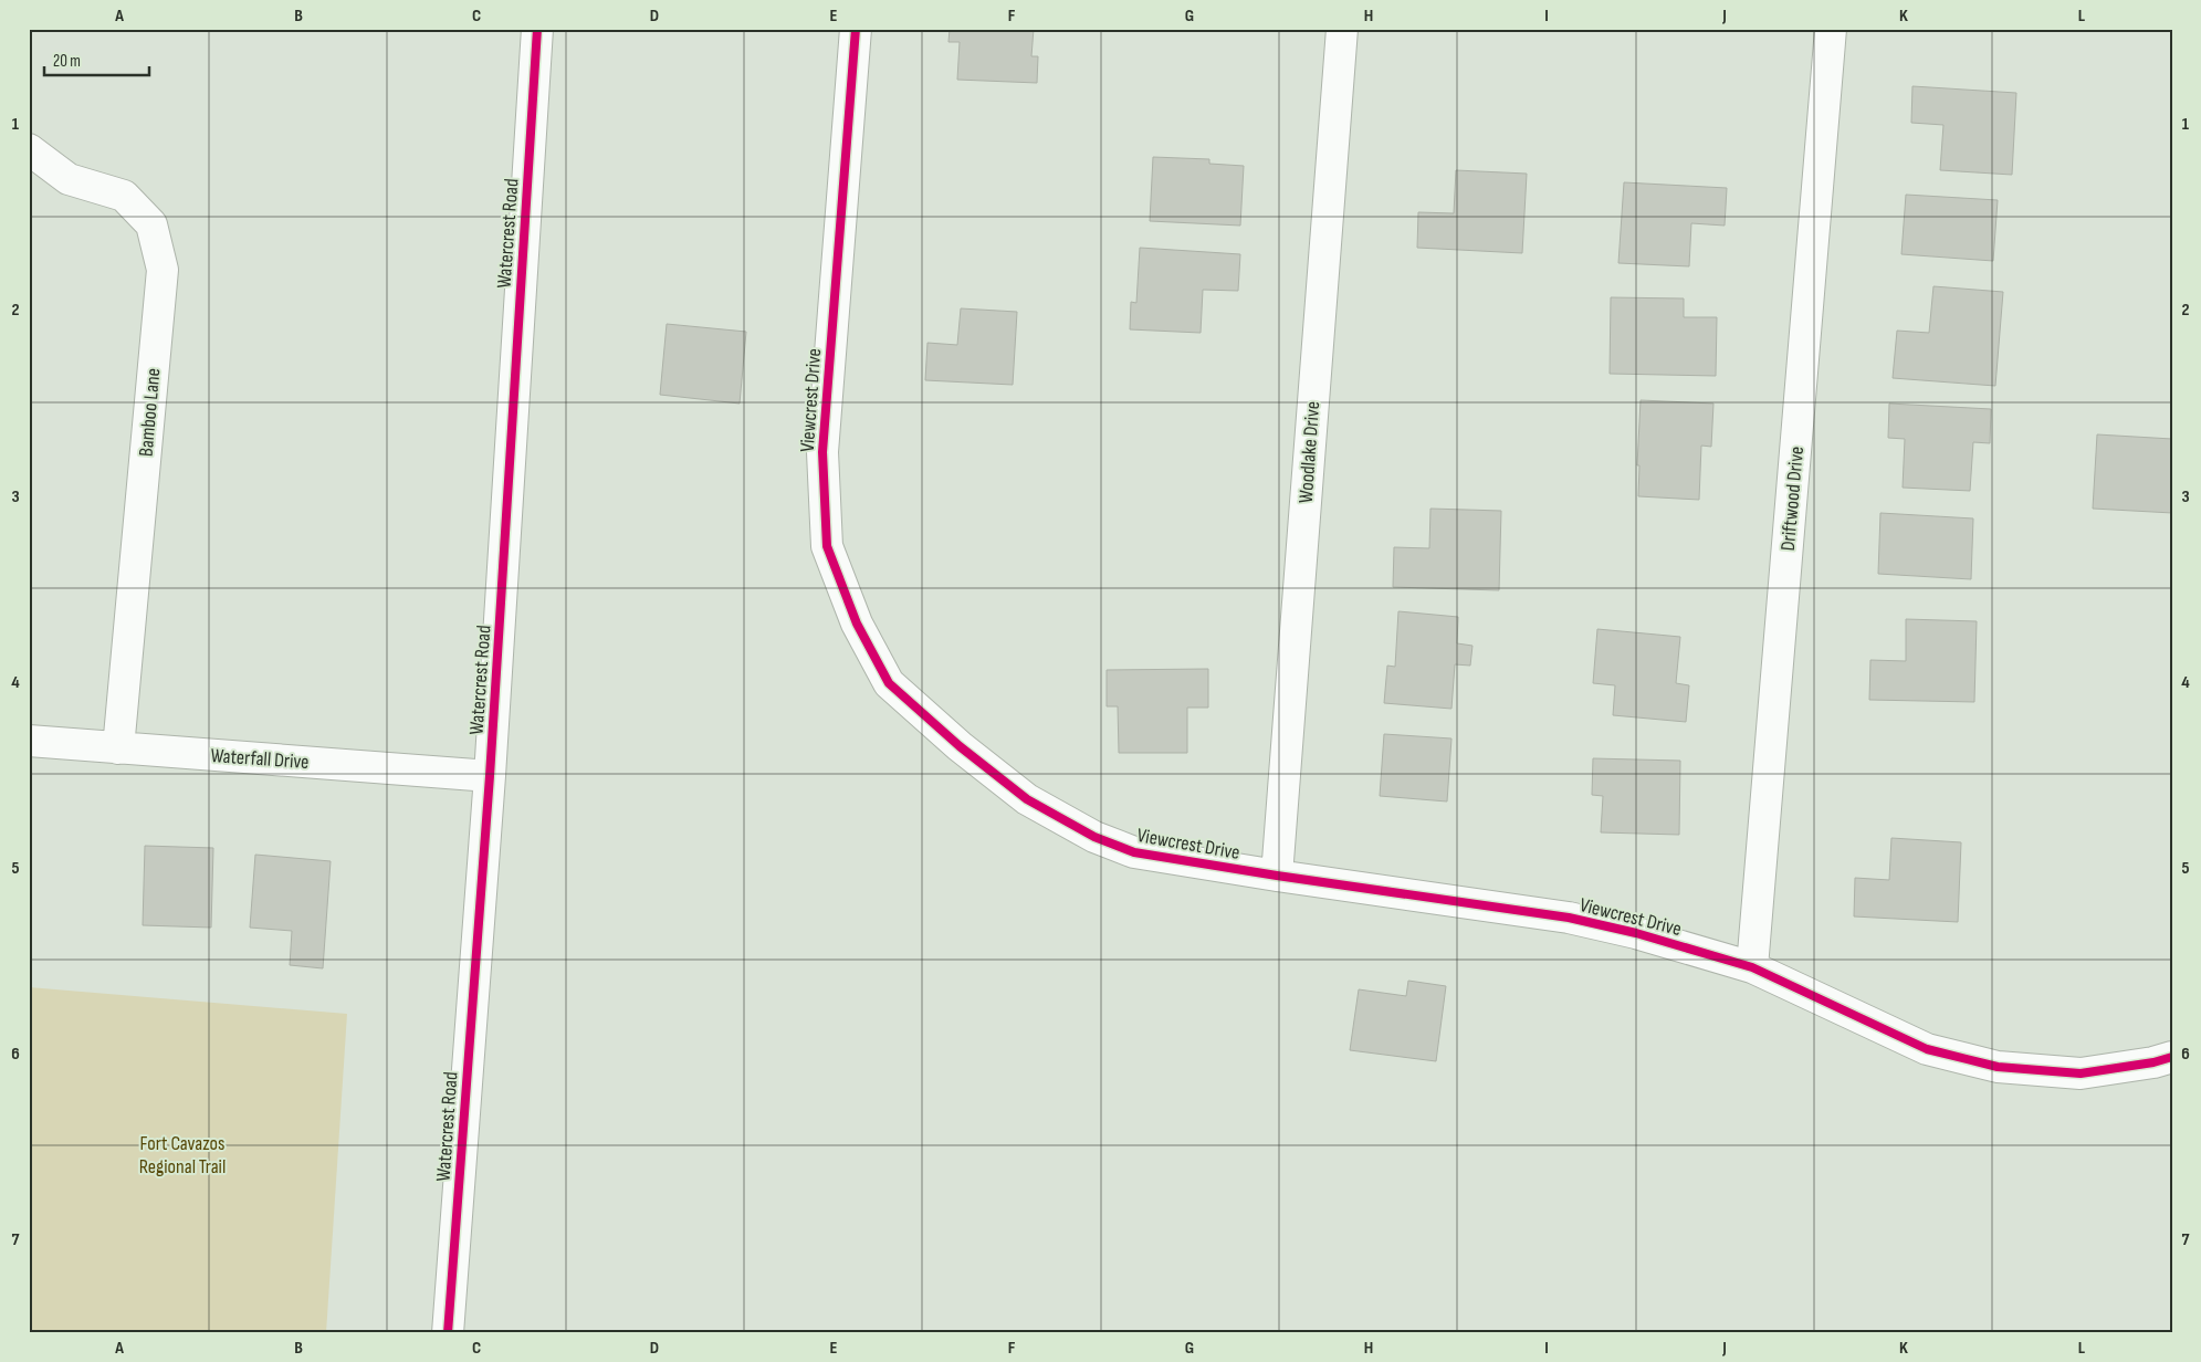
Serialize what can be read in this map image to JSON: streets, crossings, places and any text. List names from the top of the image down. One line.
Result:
{"streets":{"street":["Watercrest Road","Viewcrest Drive","Bamboo Lane","Woodlake Drive","Driftwood Drive","Waterfall Drive"]},"crossings":[["Watercrest Road","Waterfall Drive"],["Viewcrest Drive","Woodlake Drive"],["Viewcrest Drive","Driftwood Drive"],["Bamboo Lane","Waterfall Drive"]],"parks":["Fort Cavazos Regional Trail"],"scale_bar":"20 m","grid":{"columns":["A","B","C","D","E","F","G","H","I","J","K","L"],"rows":["1","2","3","4","5","6","7"]}}
